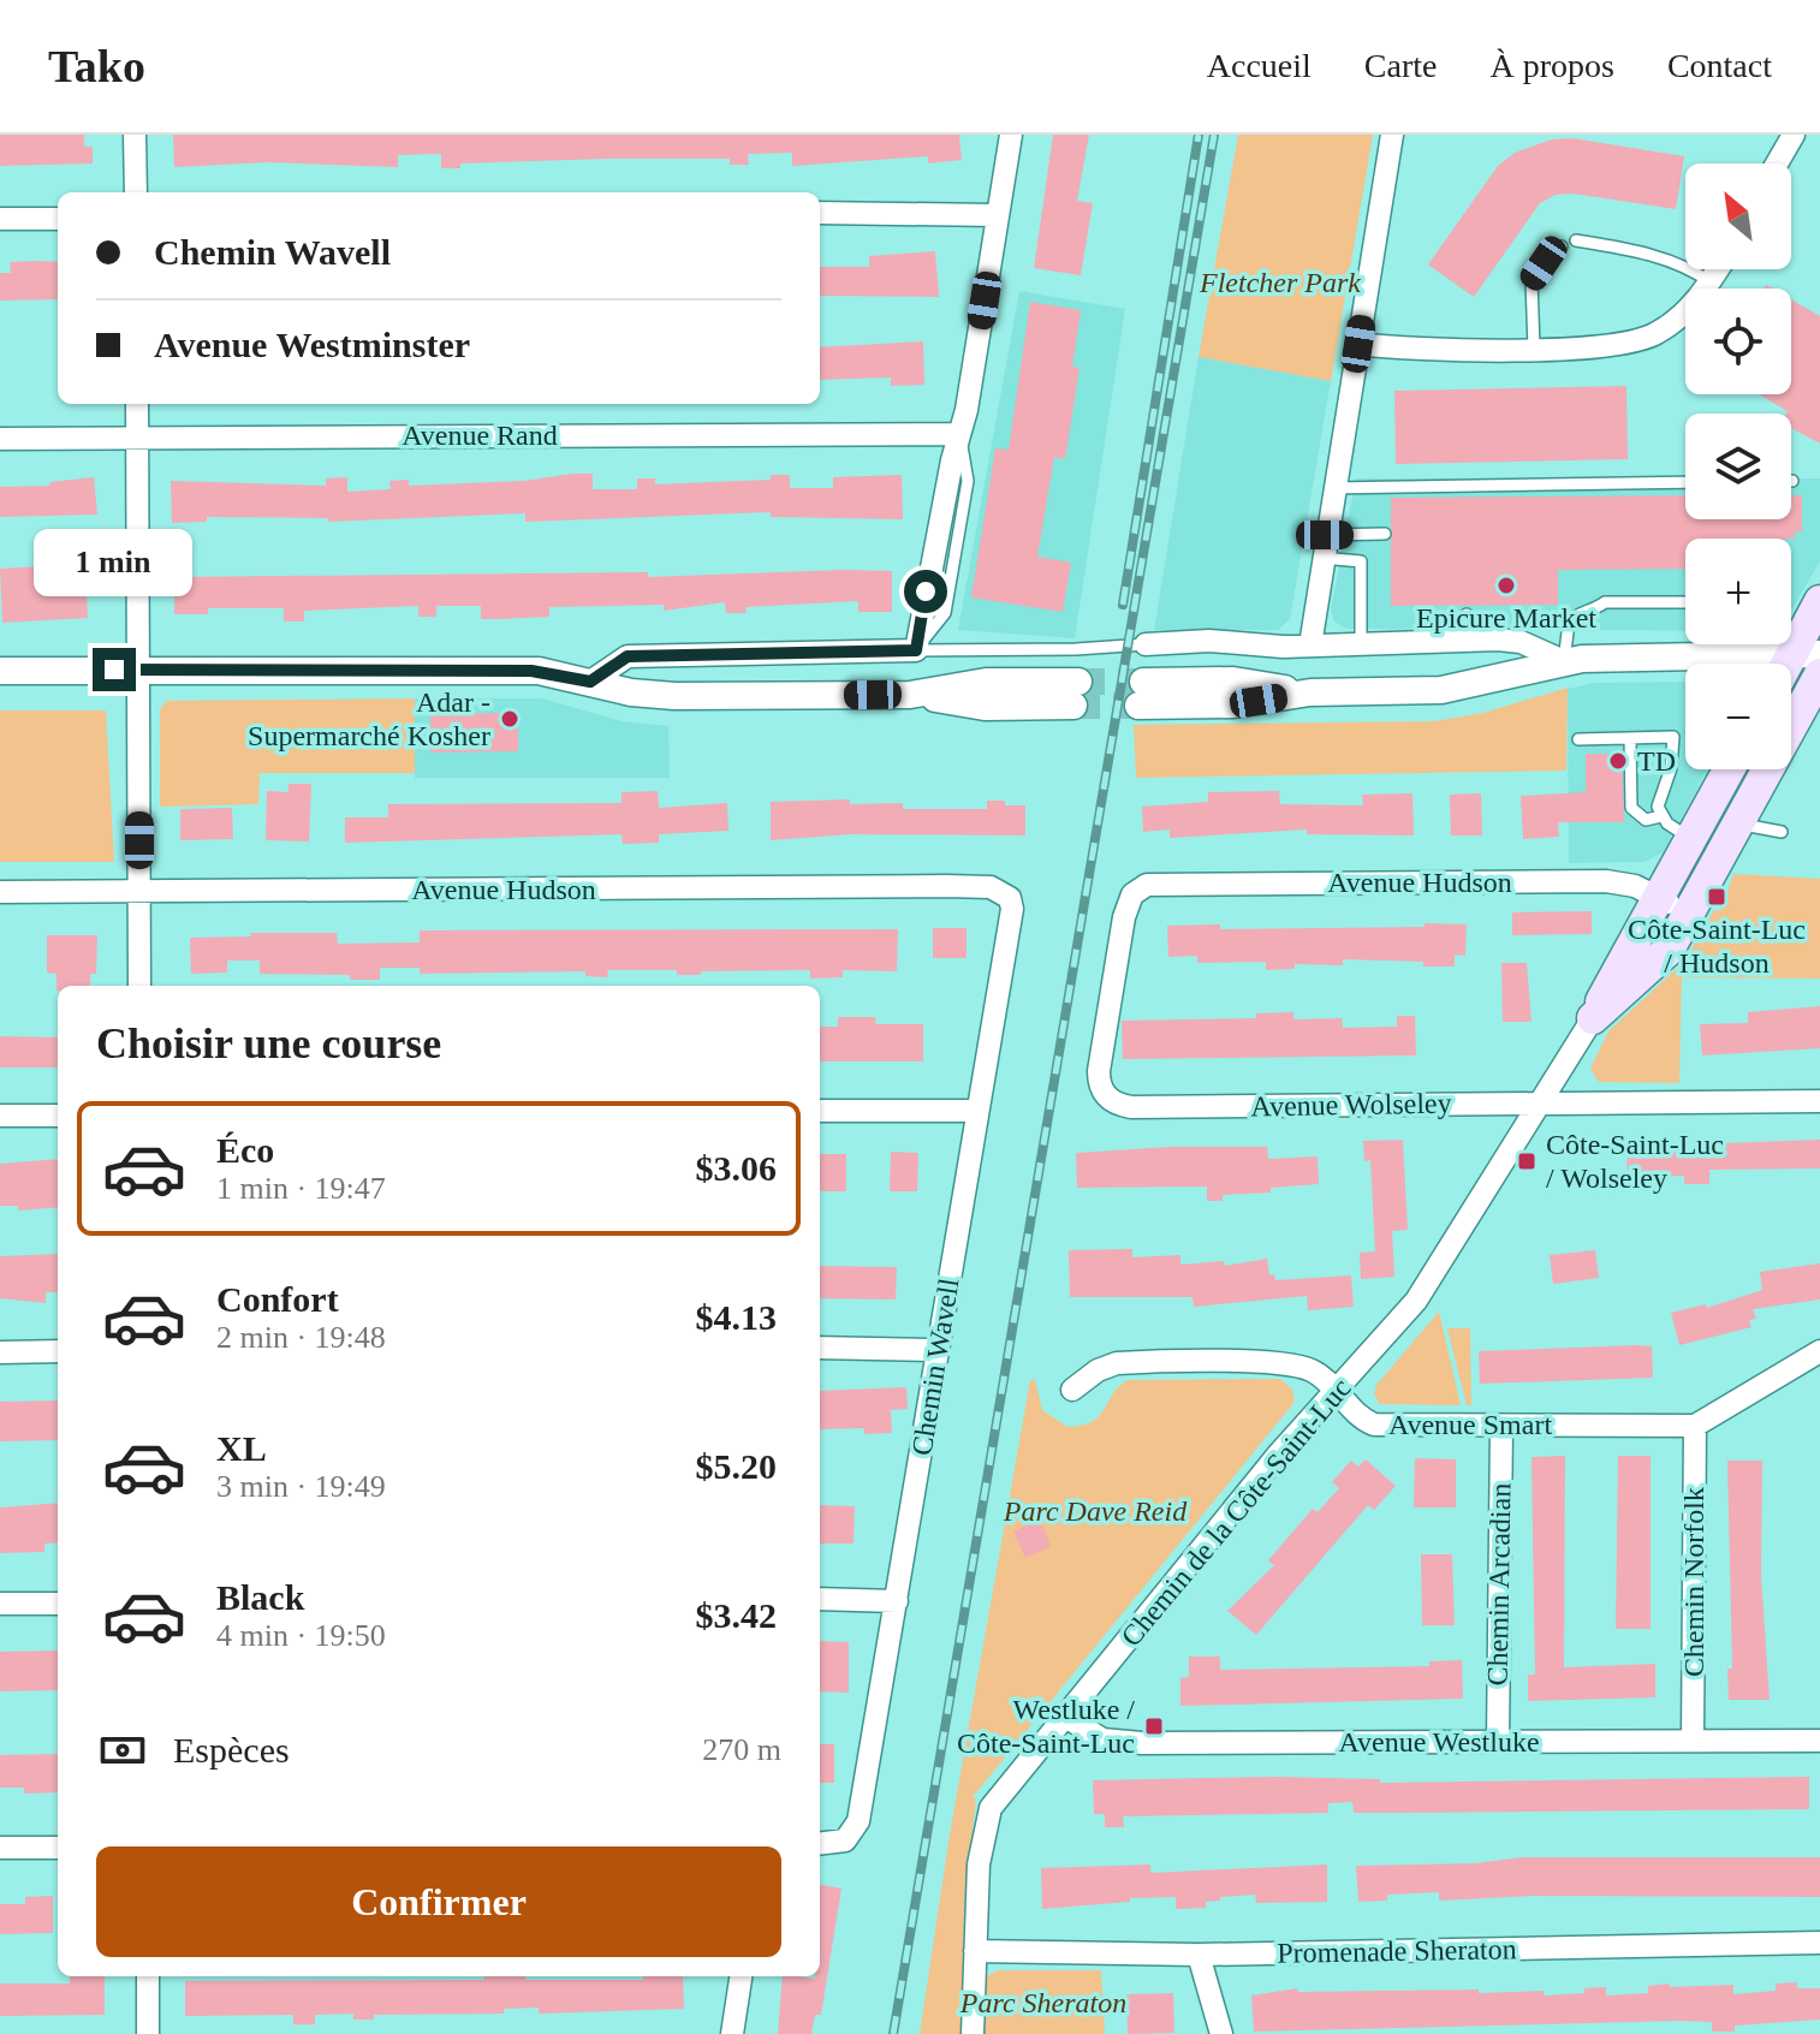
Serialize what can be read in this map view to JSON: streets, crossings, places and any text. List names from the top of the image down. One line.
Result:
{"streets":{"main road":["Chemin de la Côte-Saint-Luc"],"street":["Avenue Rand","Avenue Hudson","Avenue Wolseley","Chemin Wavell","Avenue Smart","Chemin Norfolk","Chemin Arcadian","Avenue Westluke","Promenade Sheraton"]},"crossings":[["Avenue Hudson","Avenue Wolseley"],["Avenue Hudson","Chemin Wavell"],["Avenue Hudson","Chemin de la Côte-Saint-Luc"],["Avenue Wolseley","Chemin de la Côte-Saint-Luc"],["Avenue Smart","Chemin de la Côte-Saint-Luc"],["Avenue Smart","Chemin Norfolk"],["Avenue Smart","Chemin Arcadian"],["Chemin de la Côte-Saint-Luc","Avenue Westluke"],["Chemin de la Côte-Saint-Luc","Promenade Sheraton"],["Chemin Norfolk","Avenue Westluke"],["Chemin Arcadian","Avenue Westluke"]],"parks":["Fletcher Park","Parc Dave Reid","Parc Sheraton"],"places":{"other":["Epicure Market","Adar - Supermarché Kosher","TD"],"transit":["Côte-Saint-Luc / Hudson","Côte-Saint-Luc / Wolseley","Westluke / Côte-Saint-Luc"]},"north":"top left","page":{"header":"Tako","nav":["Accueil","Carte","À propos","Contact"],"map_buttons":["+","−"],"banner":["Chemin Wavell","Avenue Westminster"],"bubble":"1 min","heading":"Choisir une course","list":[{"name":"Éco","note":"1 min · 19:47","value":"$3.06"},{"name":"Confort","note":"2 min · 19:48","value":"$4.13"},{"name":"XL","note":"3 min · 19:49","value":"$5.20"},{"name":"Black","note":"4 min · 19:50","value":"$3.42"}],"pay":["Espèces","270 m"],"buttons":"Confirmer"}}
